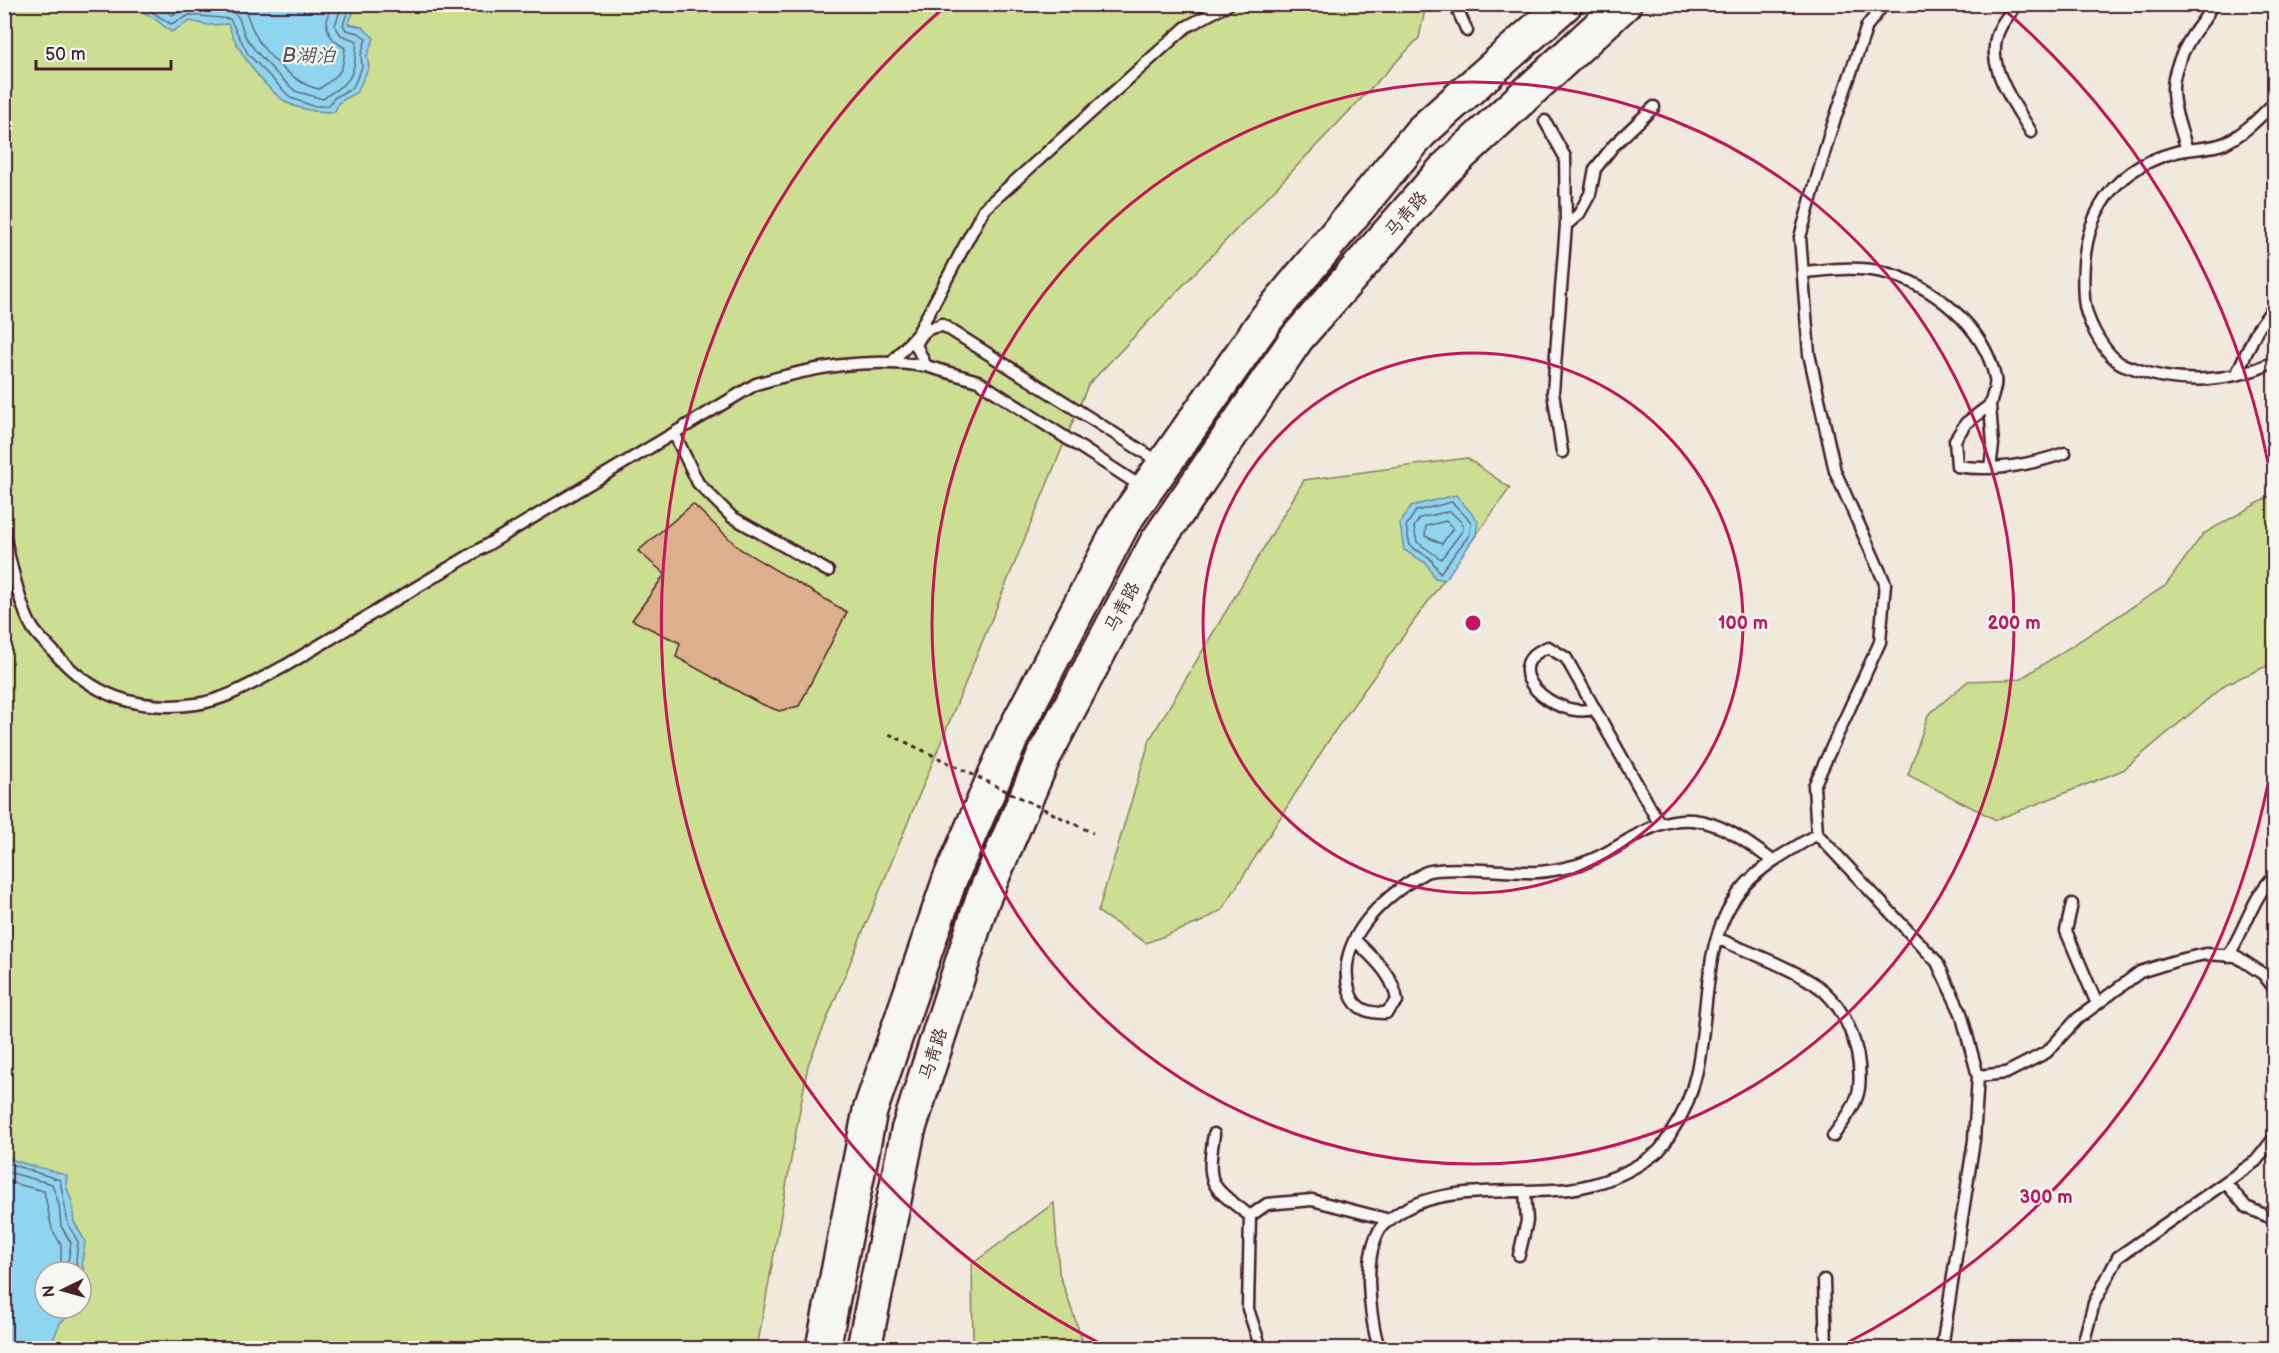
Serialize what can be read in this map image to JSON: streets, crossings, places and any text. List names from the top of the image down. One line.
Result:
{"streets":{"highway":["马青路"]},"water":["B湖泊"],"scale_bar":"50 m","north":"left","rings":["100 m","200 m","300 m"]}
